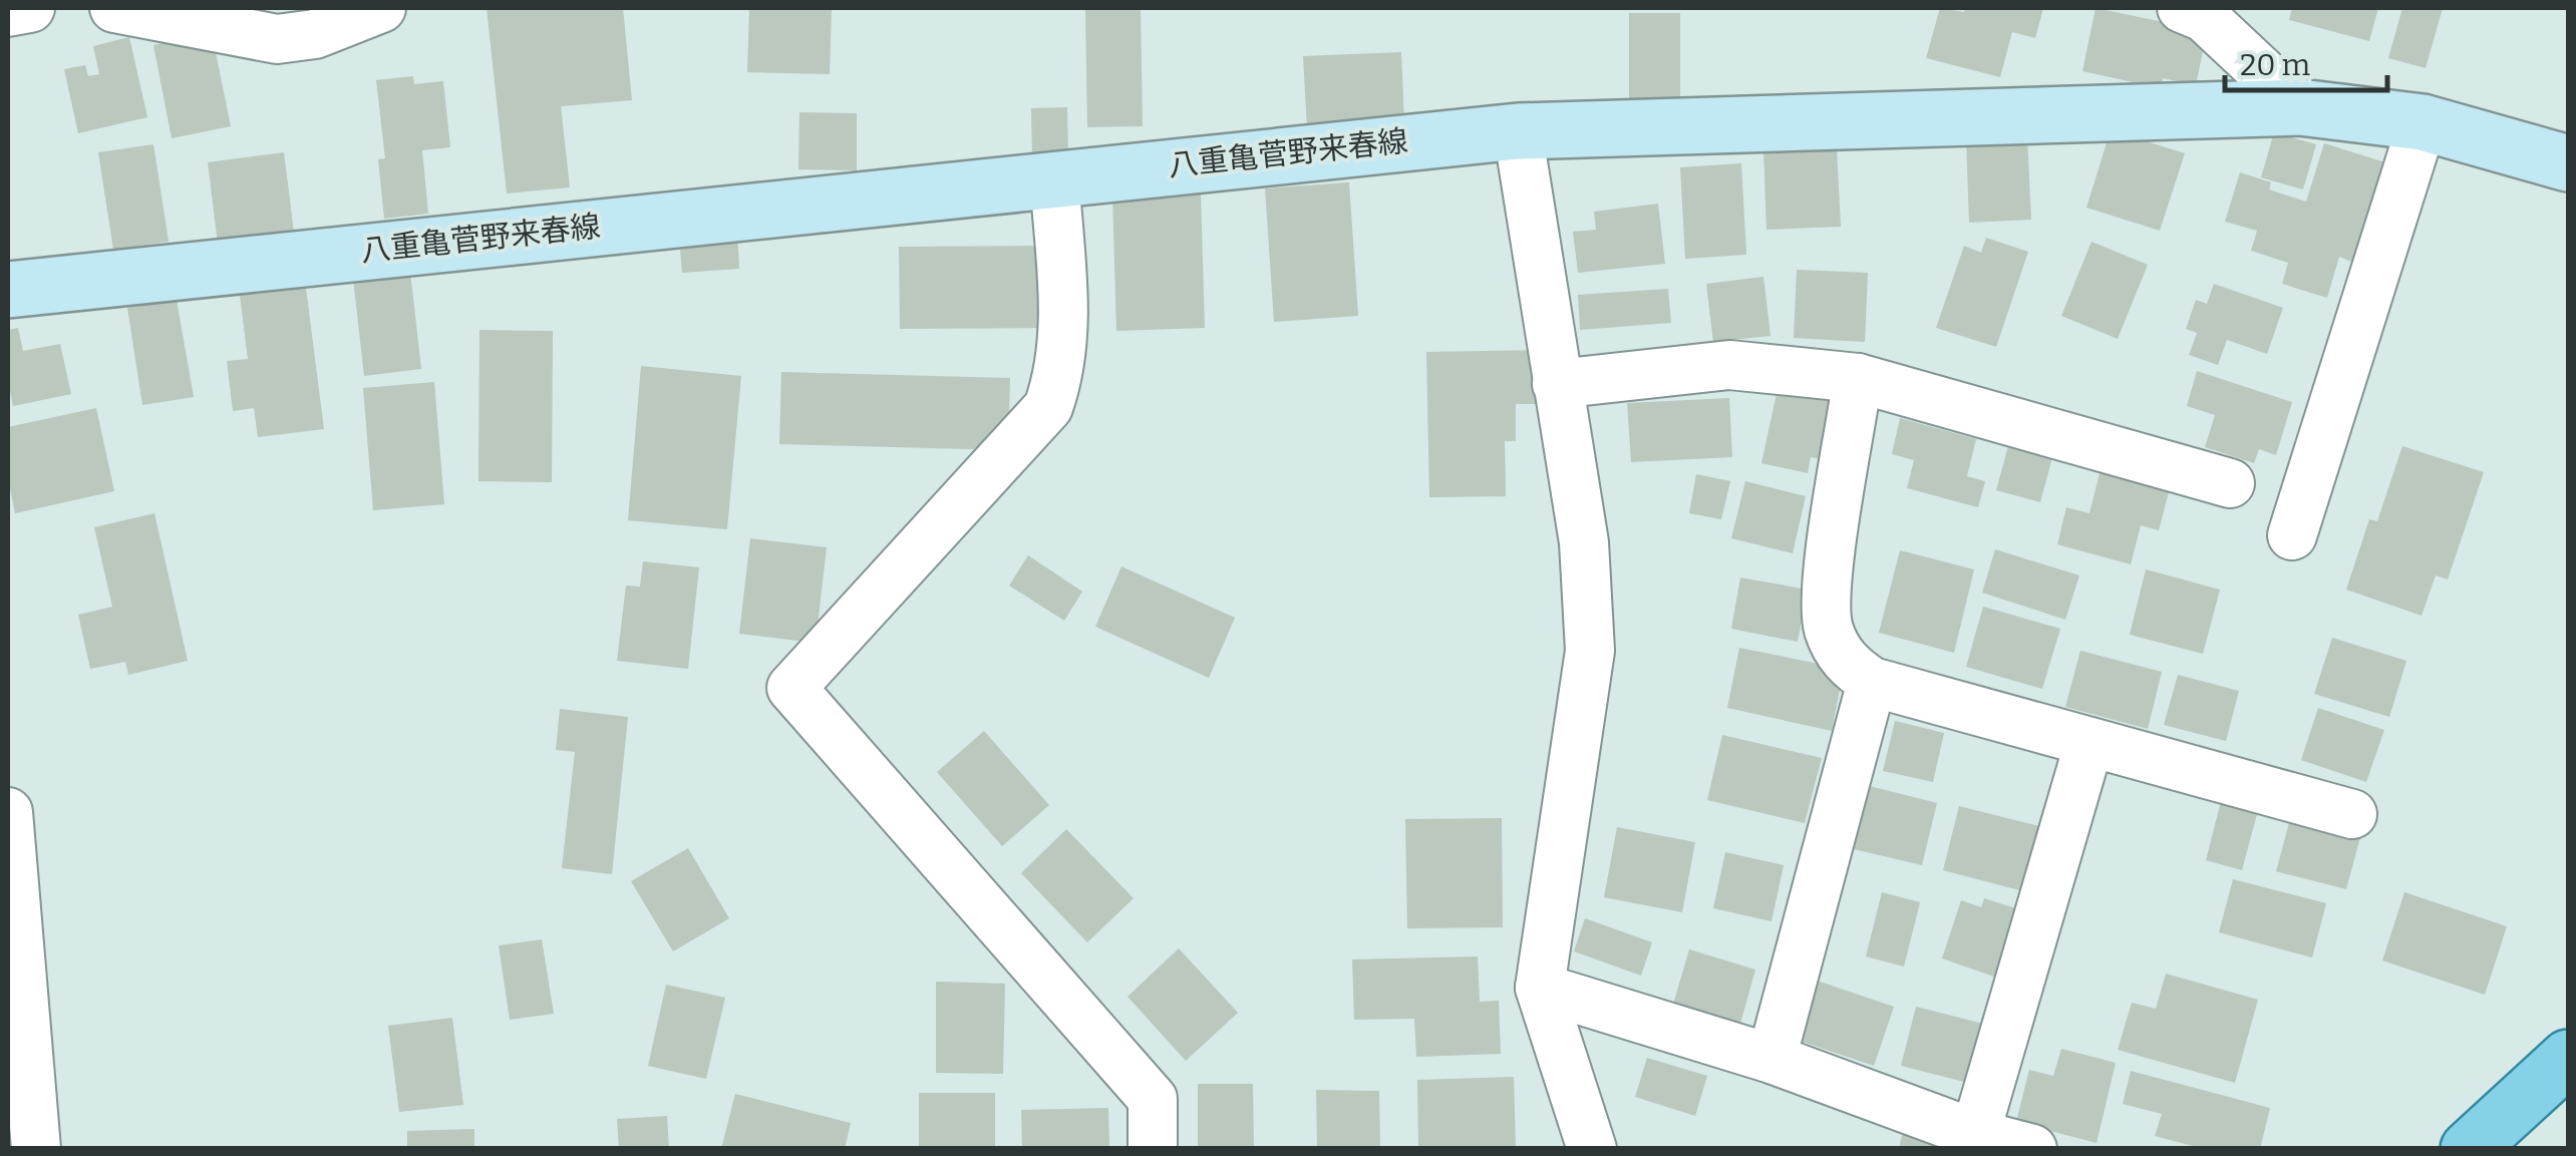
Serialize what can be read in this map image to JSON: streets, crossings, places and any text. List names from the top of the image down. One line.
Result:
{"streets":{"main road":["八重亀菅野来春線"]},"scale_bar":"20 m"}
